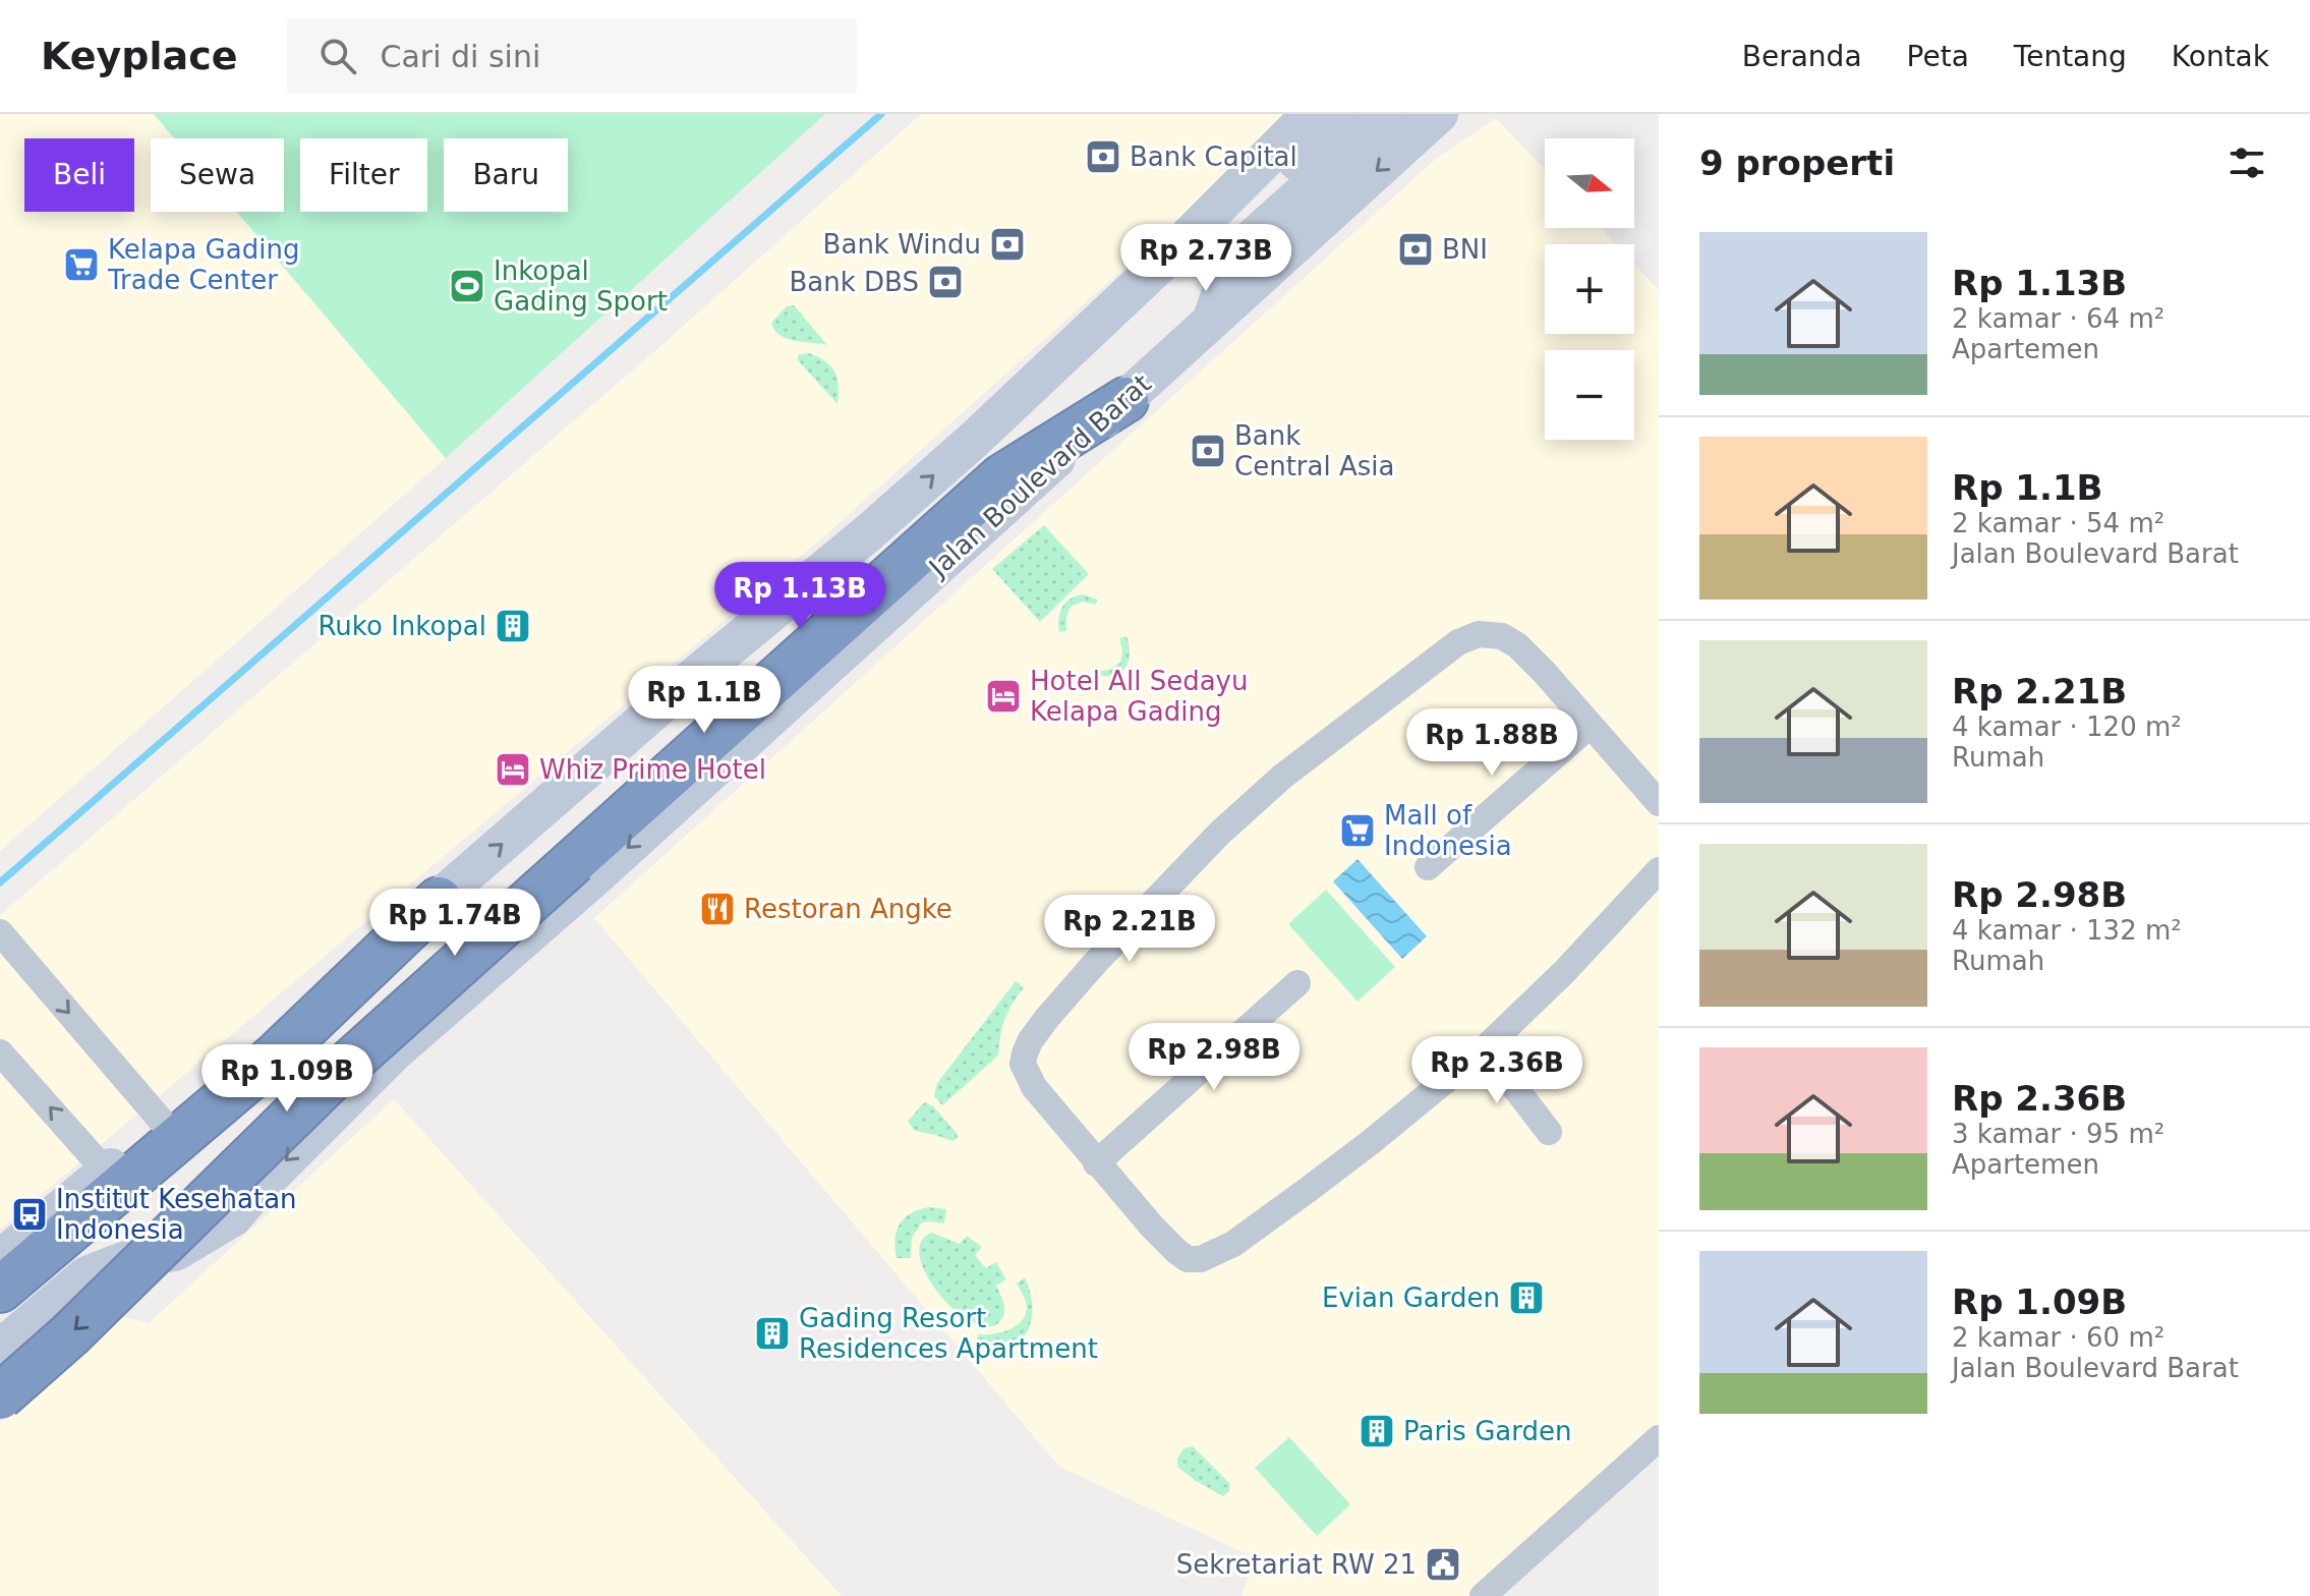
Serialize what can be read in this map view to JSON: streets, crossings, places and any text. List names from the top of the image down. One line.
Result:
{"streets":{"main road":["Jalan Boulevard Barat"]},"places":{"bank":["Bank Capital","Bank Windu","BNI","Bank DBS","Bank Central Asia"],"supermarket":["Kelapa Gading Trade Center","Mall of Indonesia"],"sports":["Inkopal Gading Sport"],"building":["Ruko Inkopal","Evian Garden","Gading Resort Residences Apartment","Paris Garden"],"hotel":["Hotel All Sedayu Kelapa Gading","Whiz Prime Hotel"],"restaurant":["Restoran Angke"],"bus stop":["Institut Kesehatan Indonesia"],"public building":["Sekretariat RW 21"]},"north":"right","page":{"header":"Keyplace","search":"Cari di sini","nav":["Beranda","Peta","Tentang","Kontak"],"heading":"9 properti","map_buttons":["+","−"],"chip":["Beli","Sewa","Filter","Baru"],"list":[{"name":"Rp 1.13B","note":"2 kamar · 64 m² · Apartemen"},{"name":"Rp 1.1B","note":"2 kamar · 54 m² · Jalan Boulevard Barat"},{"name":"Rp 2.21B","note":"4 kamar · 120 m² · Rumah"},{"name":"Rp 2.98B","note":"4 kamar · 132 m² · Rumah"},{"name":"Rp 2.36B","note":"3 kamar · 95 m² · Apartemen"},{"name":"Rp 1.09B","note":"2 kamar · 60 m² · Jalan Boulevard Barat"}],"price":["Rp 2.73B","Rp 1.13B","Rp 1.1B","Rp 1.88B","Rp 1.74B","Rp 2.21B","Rp 2.98B","Rp 2.36B","Rp 1.09B"]}}
